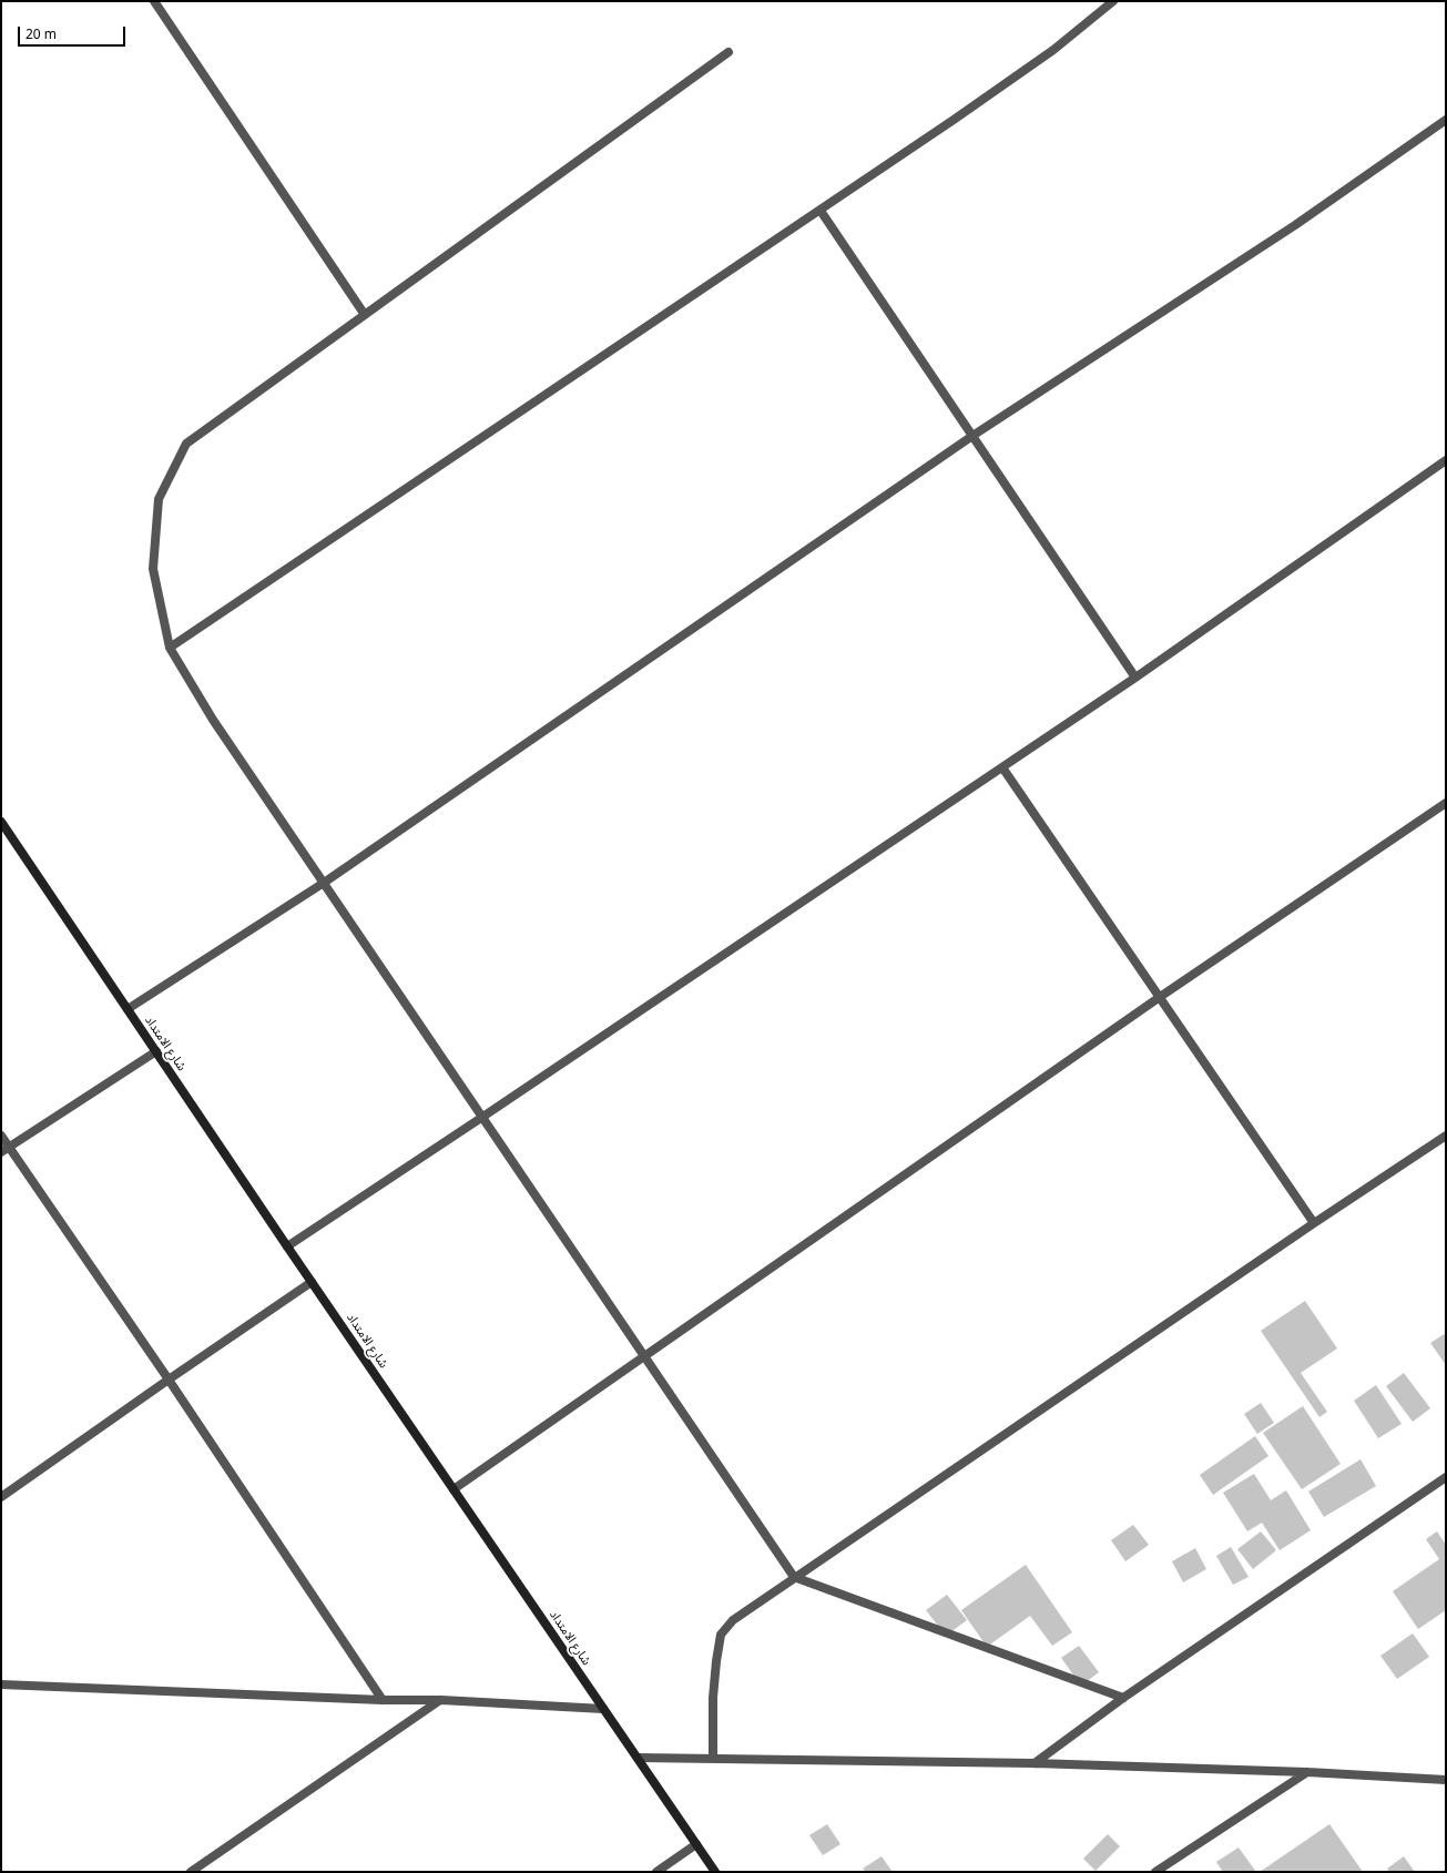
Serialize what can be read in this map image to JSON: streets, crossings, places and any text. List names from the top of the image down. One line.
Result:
{"streets":{"street":["شارع الامتداد"]},"scale_bar":"20 m"}
